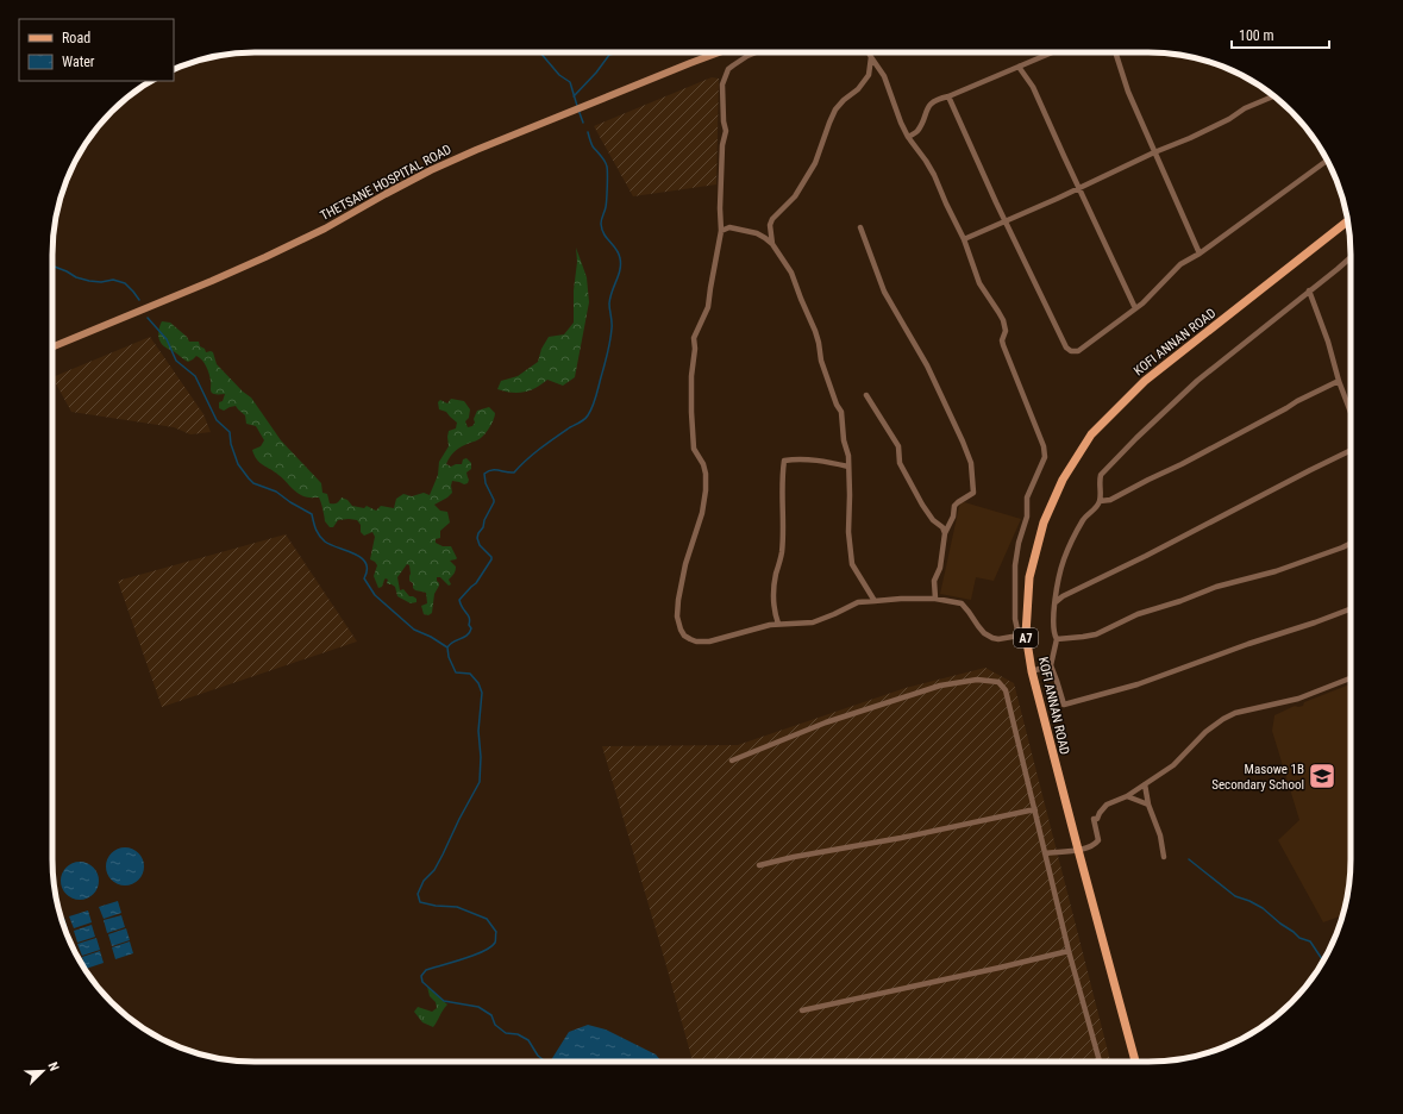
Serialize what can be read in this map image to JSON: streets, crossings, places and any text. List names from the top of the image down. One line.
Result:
{"streets":{"main road":["THETSANE HOSPITAL ROAD","KOFI ANNAN ROAD","A7"]},"places":{"school or university":["Masowe 1B Secondary School"]},"legend":["Road","Water"],"scale_bar":"100 m","north":"top right"}
